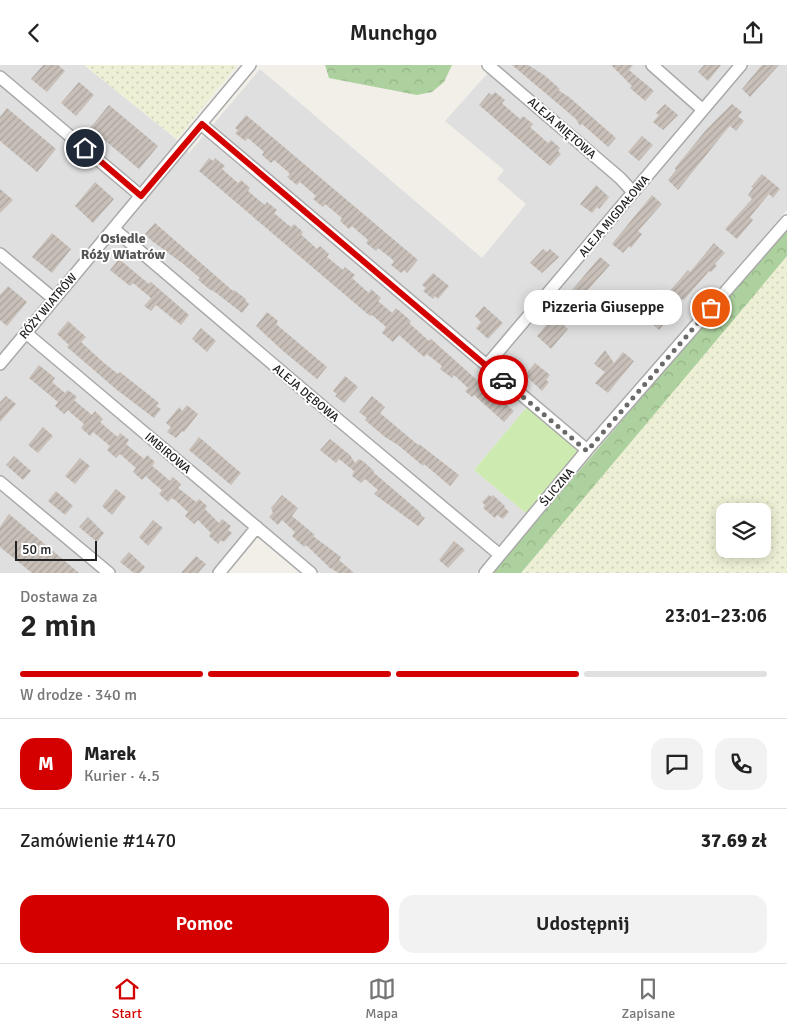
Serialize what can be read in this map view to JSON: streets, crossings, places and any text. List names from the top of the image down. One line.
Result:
{"streets":{"street":["ALEJA MIĘTOWA","ALEJA MIGDAŁOWA","RÓŻY WIATRÓW","ALEJA DĘBOWA","IMBIROWA","ŚLICZNA"]},"crossings":[["ALEJA MIĘTOWA","ALEJA MIGDAŁOWA"],["RÓŻY WIATRÓW","ALEJA DĘBOWA"],["RÓŻY WIATRÓW","IMBIROWA"],["ALEJA DĘBOWA","ŚLICZNA"]],"districts":["Osiedle Róży Wiatrów"],"places":["Pizzeria Giuseppe"],"scale_bar":"50 m","page":{"header":"Munchgo","bubble":"Pizzeria Giuseppe","scale":"50 m","heading":["2 min","Dostawa za","23:01–23:06"],"panel":["Marek","Kurier · 4.5","Zamówienie #1470","37.69 zł"],"bar":"W drodze · 340 m","round":"M","buttons":["Pomoc","Udostępnij"],"tabs":["Start","Mapa","Zapisane"]}}
